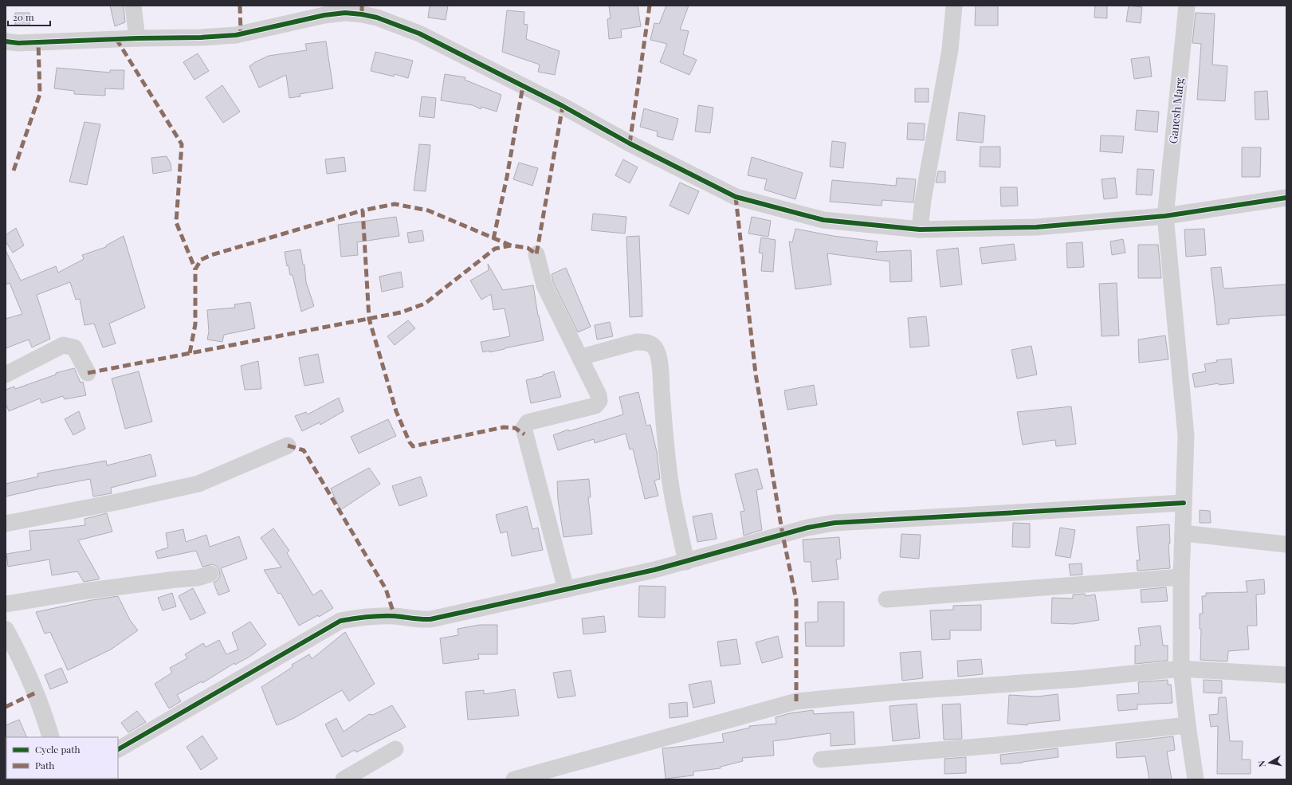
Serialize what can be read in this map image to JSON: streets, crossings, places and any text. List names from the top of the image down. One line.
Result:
{"streets":{"street":["Ganesh Marg"]},"legend":["Cycle path","Path"],"scale_bar":"20 m","north":"left"}
